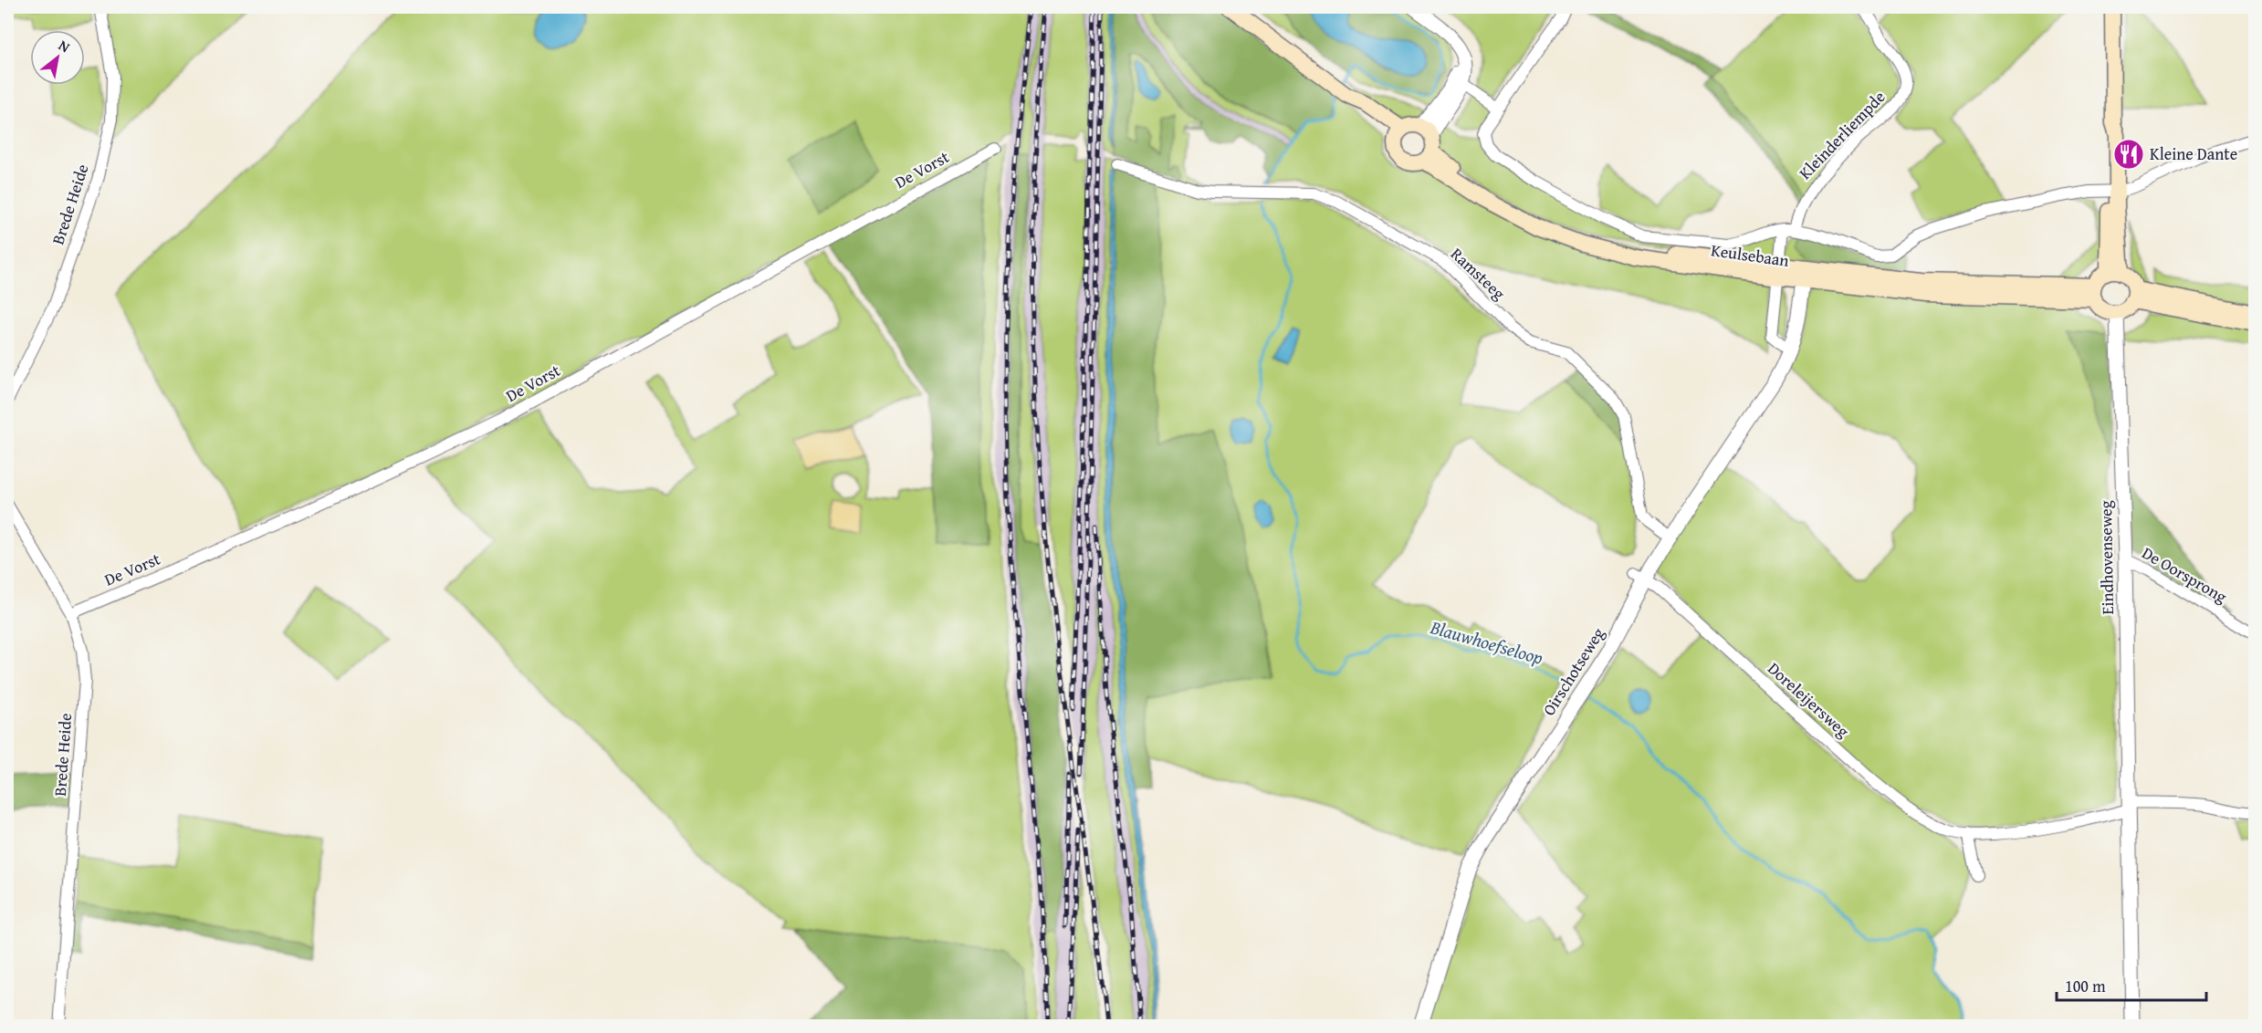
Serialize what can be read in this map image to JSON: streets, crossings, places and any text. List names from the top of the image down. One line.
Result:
{"streets":{"main road":["Keulsebaan"],"street":["Kleinderliempde","De Vorst","Brede Heide","Ramsteeg","Eindhovenseweg","De Oorsprong","Oirschotseweg","Doreleijersweg"]},"crossings":[["De Vorst","Brede Heide"],["Keulsebaan","Eindhovenseweg"],["Keulsebaan","Oirschotseweg"],["Ramsteeg","Oirschotseweg"],["Eindhovenseweg","De Oorsprong"],["Eindhovenseweg","Doreleijersweg"],["Oirschotseweg","Doreleijersweg"]],"water":["Blauwhoefseloop"],"places":{"restaurant":["Kleine Dante"]},"scale_bar":"100 m","north":"top right"}
